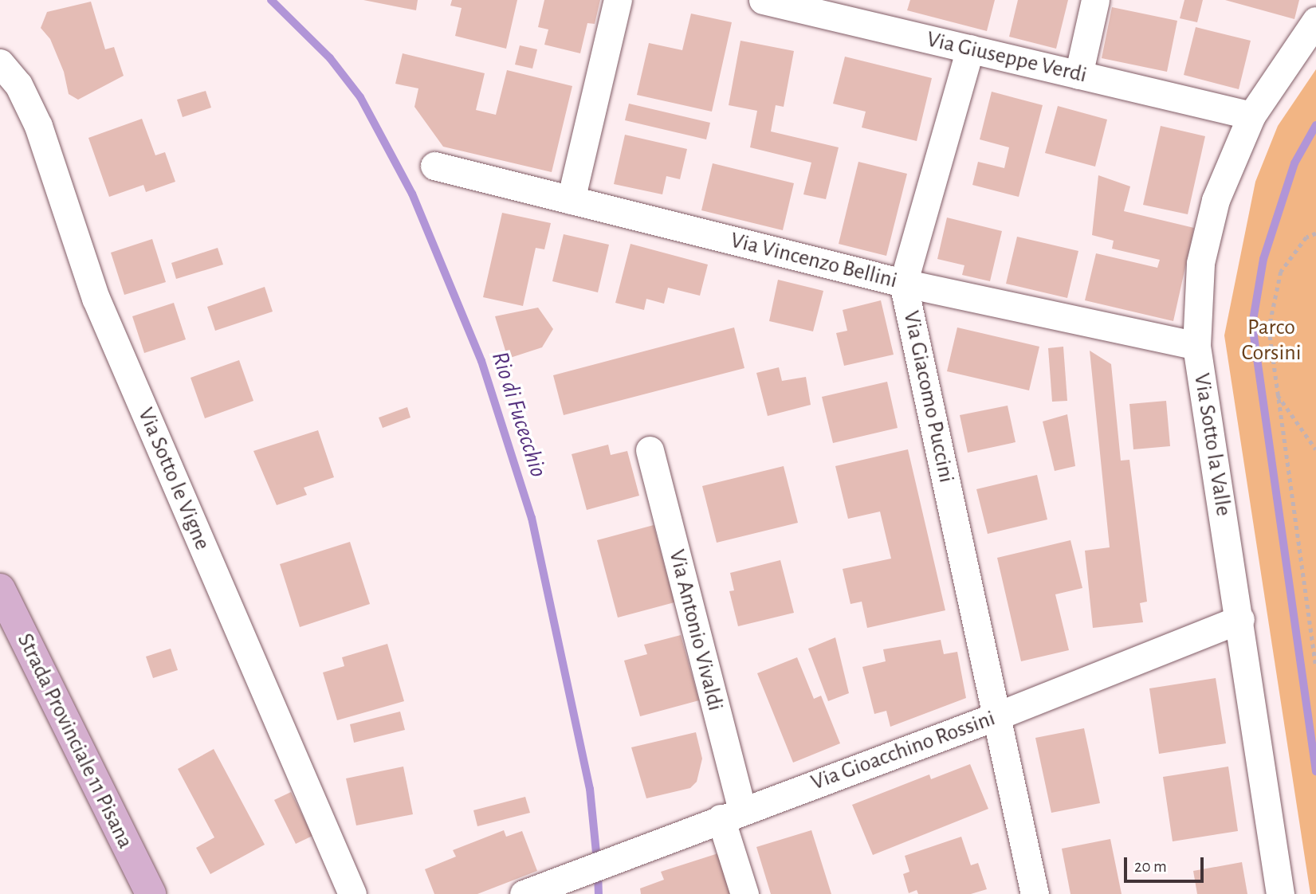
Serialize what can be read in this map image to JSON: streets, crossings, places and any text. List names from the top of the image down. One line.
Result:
{"streets":{"main road":["Strada Provinciale 11 Pisana"],"street":["Via Giuseppe Verdi","Via Vincenzo Bellini","Via Giacomo Puccini","Via Sotto la Valle","Via Sotto le Vigne","Via Antonio Vivaldi","Via Gioacchino Rossini"]},"crossings":[["Via Giuseppe Verdi","Via Giacomo Puccini"],["Via Giuseppe Verdi","Via Sotto la Valle"],["Via Vincenzo Bellini","Via Giacomo Puccini"],["Via Vincenzo Bellini","Via Sotto la Valle"],["Via Giacomo Puccini","Via Gioacchino Rossini"],["Via Sotto la Valle","Via Gioacchino Rossini"],["Via Antonio Vivaldi","Via Gioacchino Rossini"]],"water":["Rio di Fucecchio"],"parks":["Parco Corsini"],"scale_bar":"20 m"}
